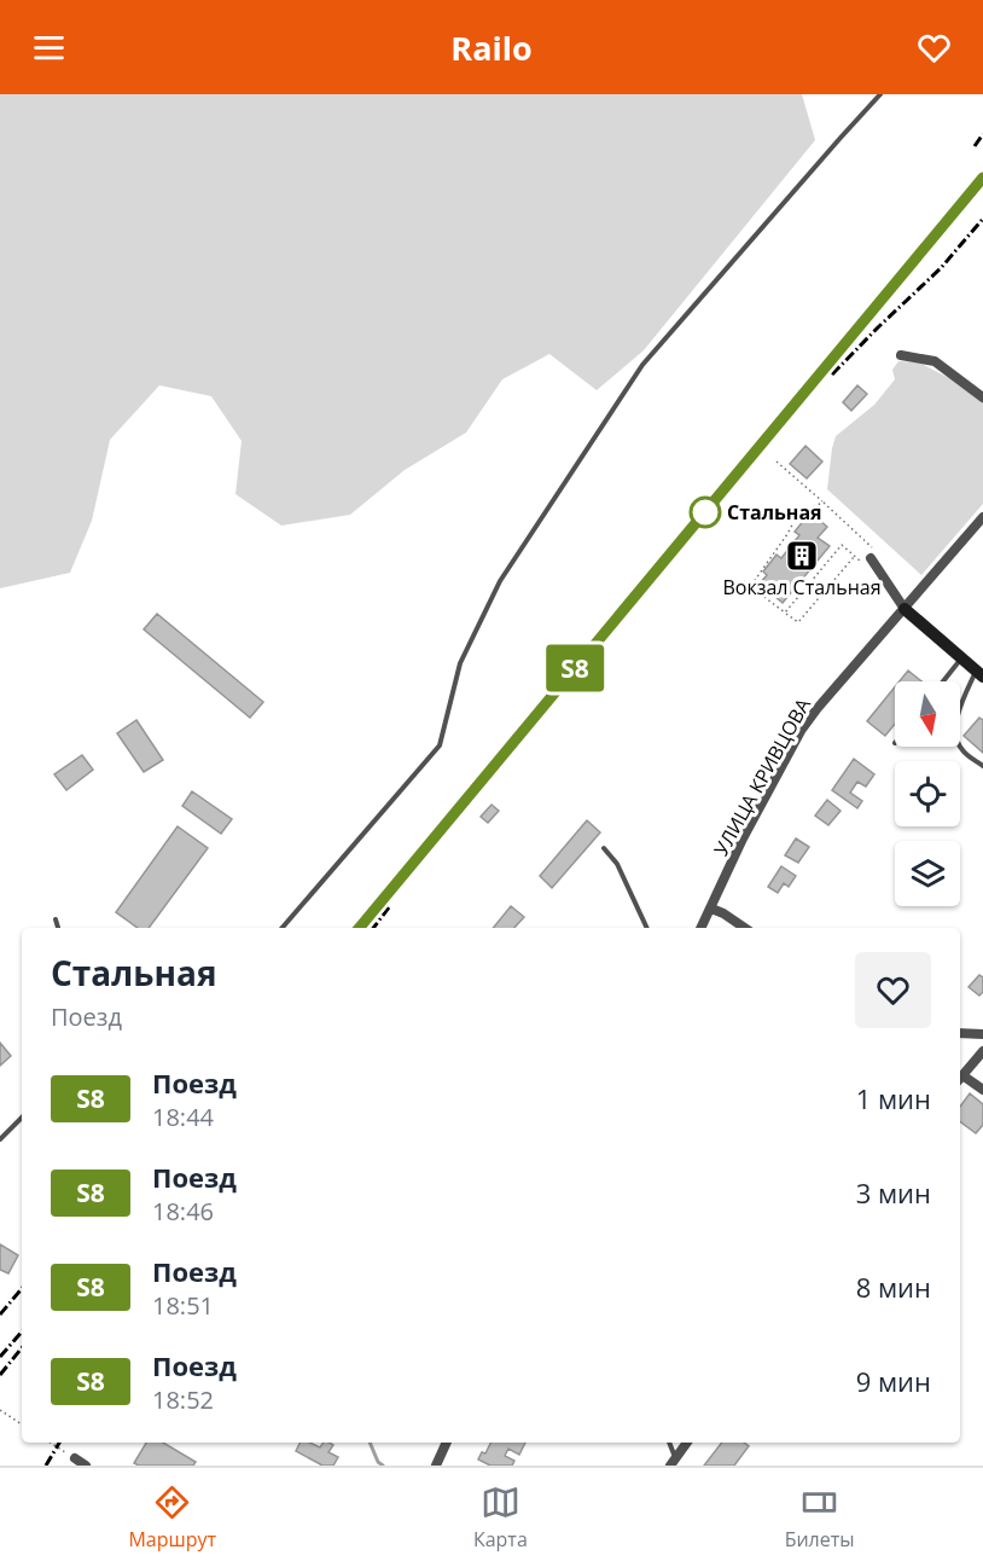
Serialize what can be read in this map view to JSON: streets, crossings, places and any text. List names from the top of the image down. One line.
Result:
{"streets":{"street":["УЛИЦА КРИВЦОВА"]},"places":{"other":["Стальная"],"building":["Вокзал Стальная"]},"north":"bottom","page":{"header":"Railo","on_map":"S8","heading":["Стальная","Поезд"],"list":[{"mark":"S8","name":"Поезд","note":"18:44","value":"1 мин"},{"mark":"S8","name":"Поезд","note":"18:46","value":"3 мин"},{"mark":"S8","name":"Поезд","note":"18:51","value":"8 мин"},{"mark":"S8","name":"Поезд","note":"18:52","value":"9 мин"}],"tabs":["Маршрут","Карта","Билеты"]}}
